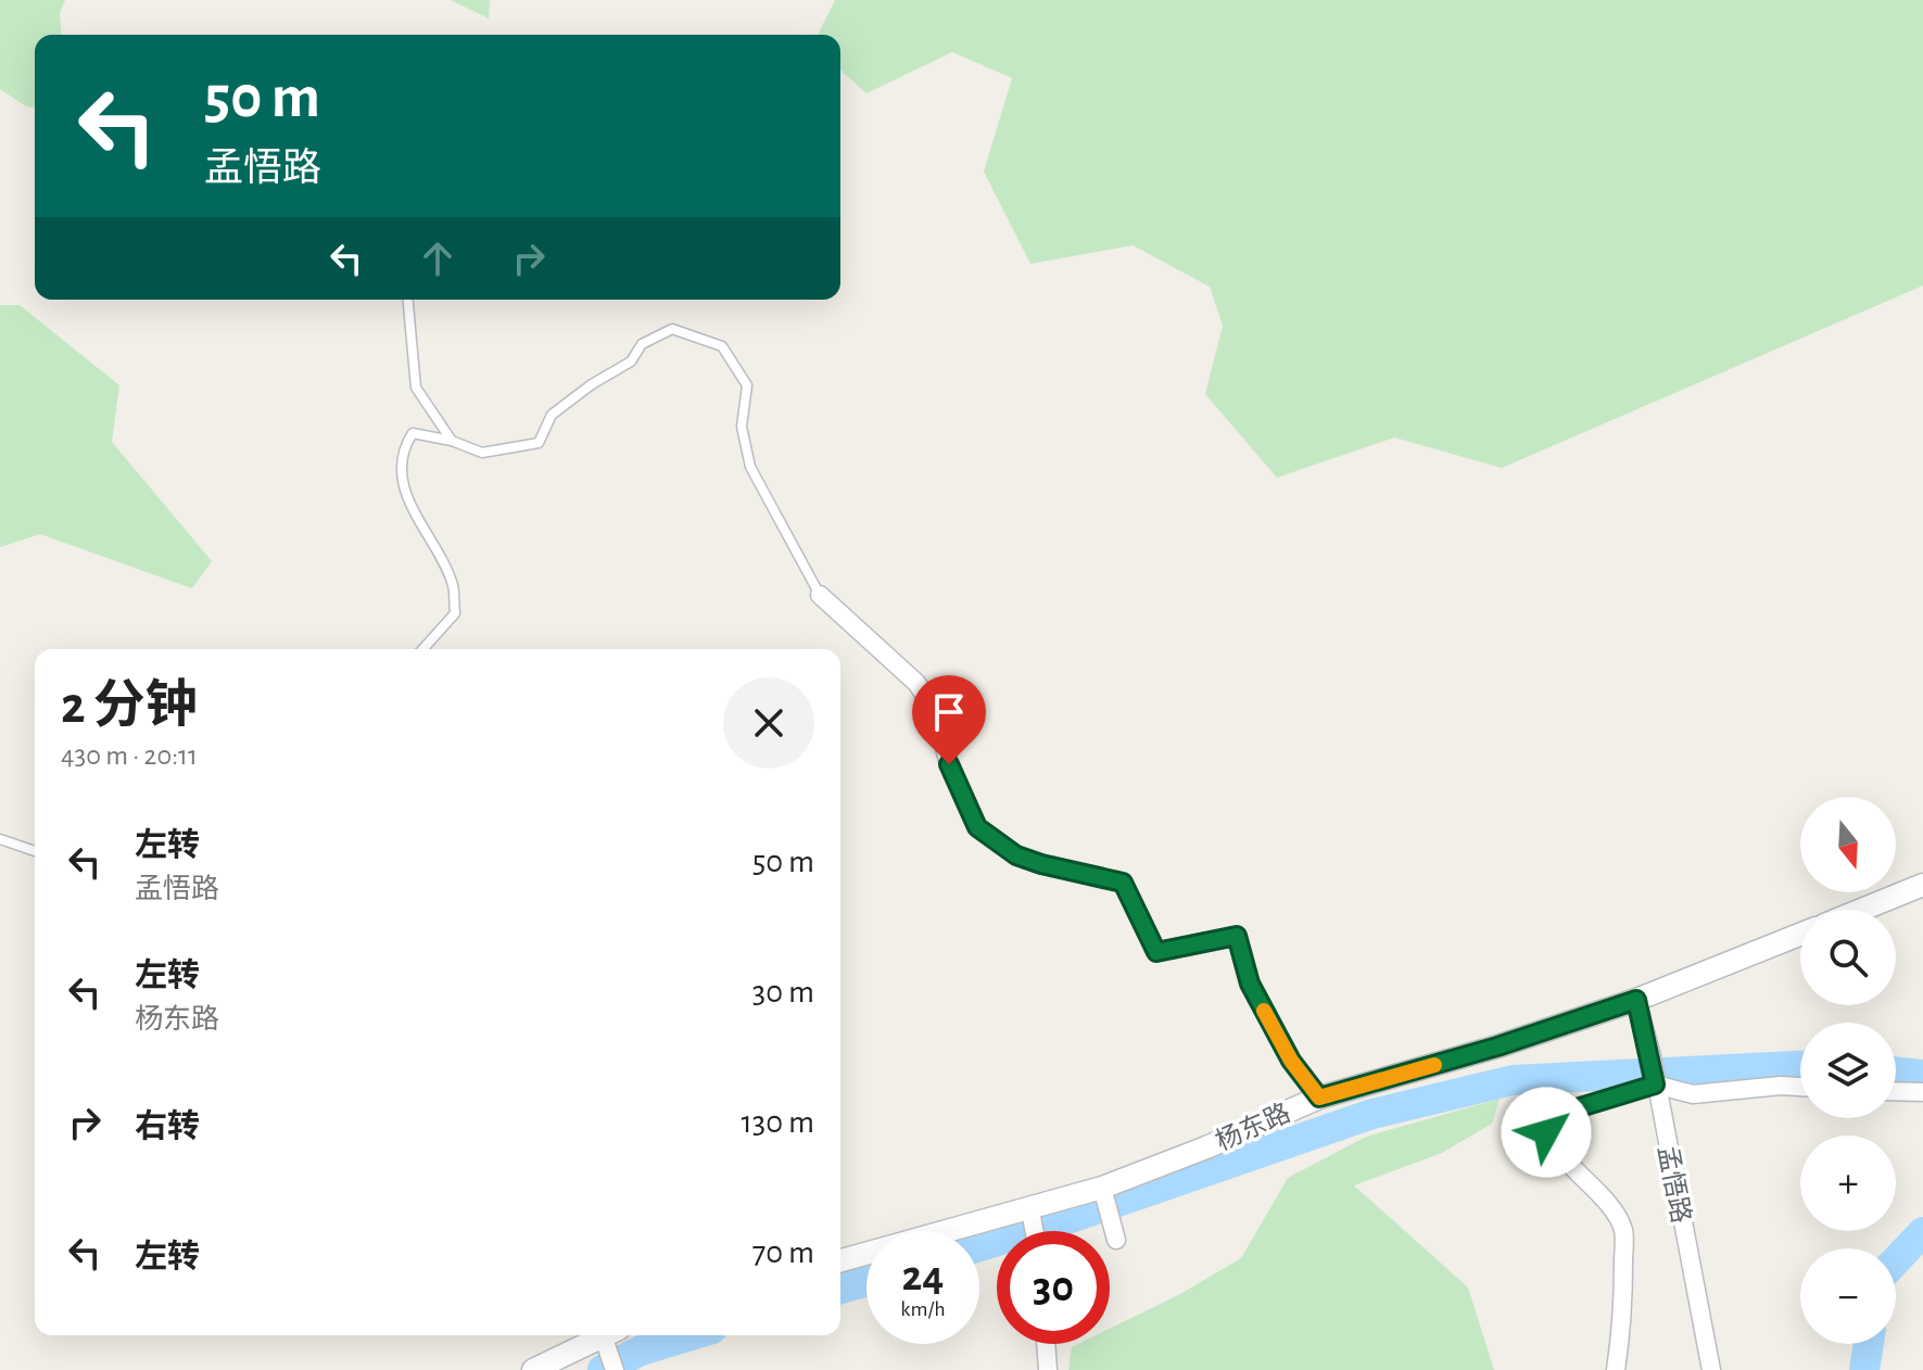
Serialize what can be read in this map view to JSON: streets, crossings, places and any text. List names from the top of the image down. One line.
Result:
{"streets":{"street":["杨东路","孟悟路"]},"crossings":[["杨东路","孟悟路"]],"north":"bottom","page":{"turn":["50 m","孟悟路"],"heading":["2 分钟","430 m · 20:11"],"map_buttons":["+","−"],"list":[{"name":"左转","note":"孟悟路","value":"50 m"},{"name":"左转","note":"杨东路","value":"30 m"},{"name":"右转","value":"130 m"},{"name":"左转","value":"70 m"}],"speed":"24 km/h","limit":"30"}}
